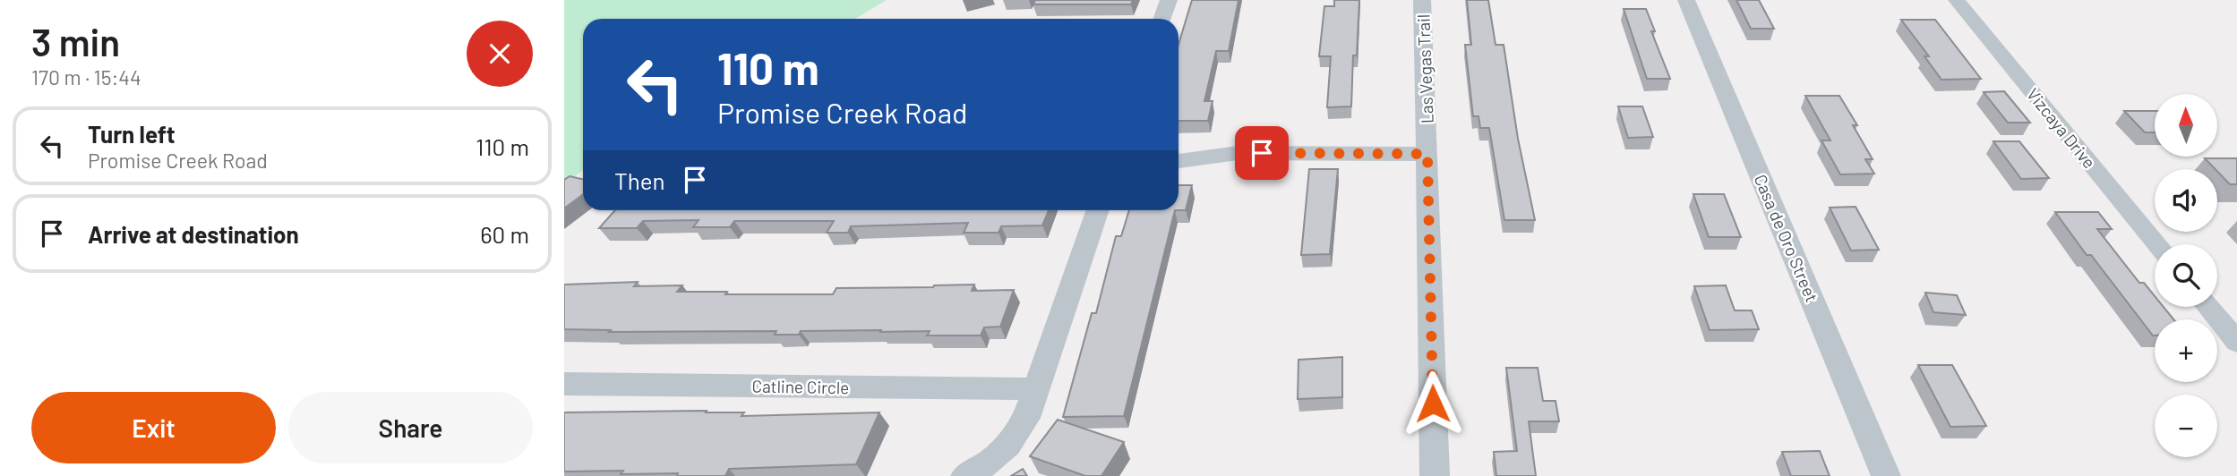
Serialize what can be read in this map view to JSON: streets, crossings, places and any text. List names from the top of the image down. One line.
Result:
{"streets":{"street":["Las Vegas Trail","Vizcaya Drive","Casa de Oro Street","Catline Circle"]},"north":"top","page":{"heading":["3 min","170 m · 15:44"],"turn":["110 m","Promise Creek Road"],"map_buttons":["+","−"],"list":[{"name":"Turn left","note":"Promise Creek Road","value":"110 m"},{"name":"Arrive at destination","value":"60 m"}],"then":"Then","buttons":["Exit","Share"]}}
